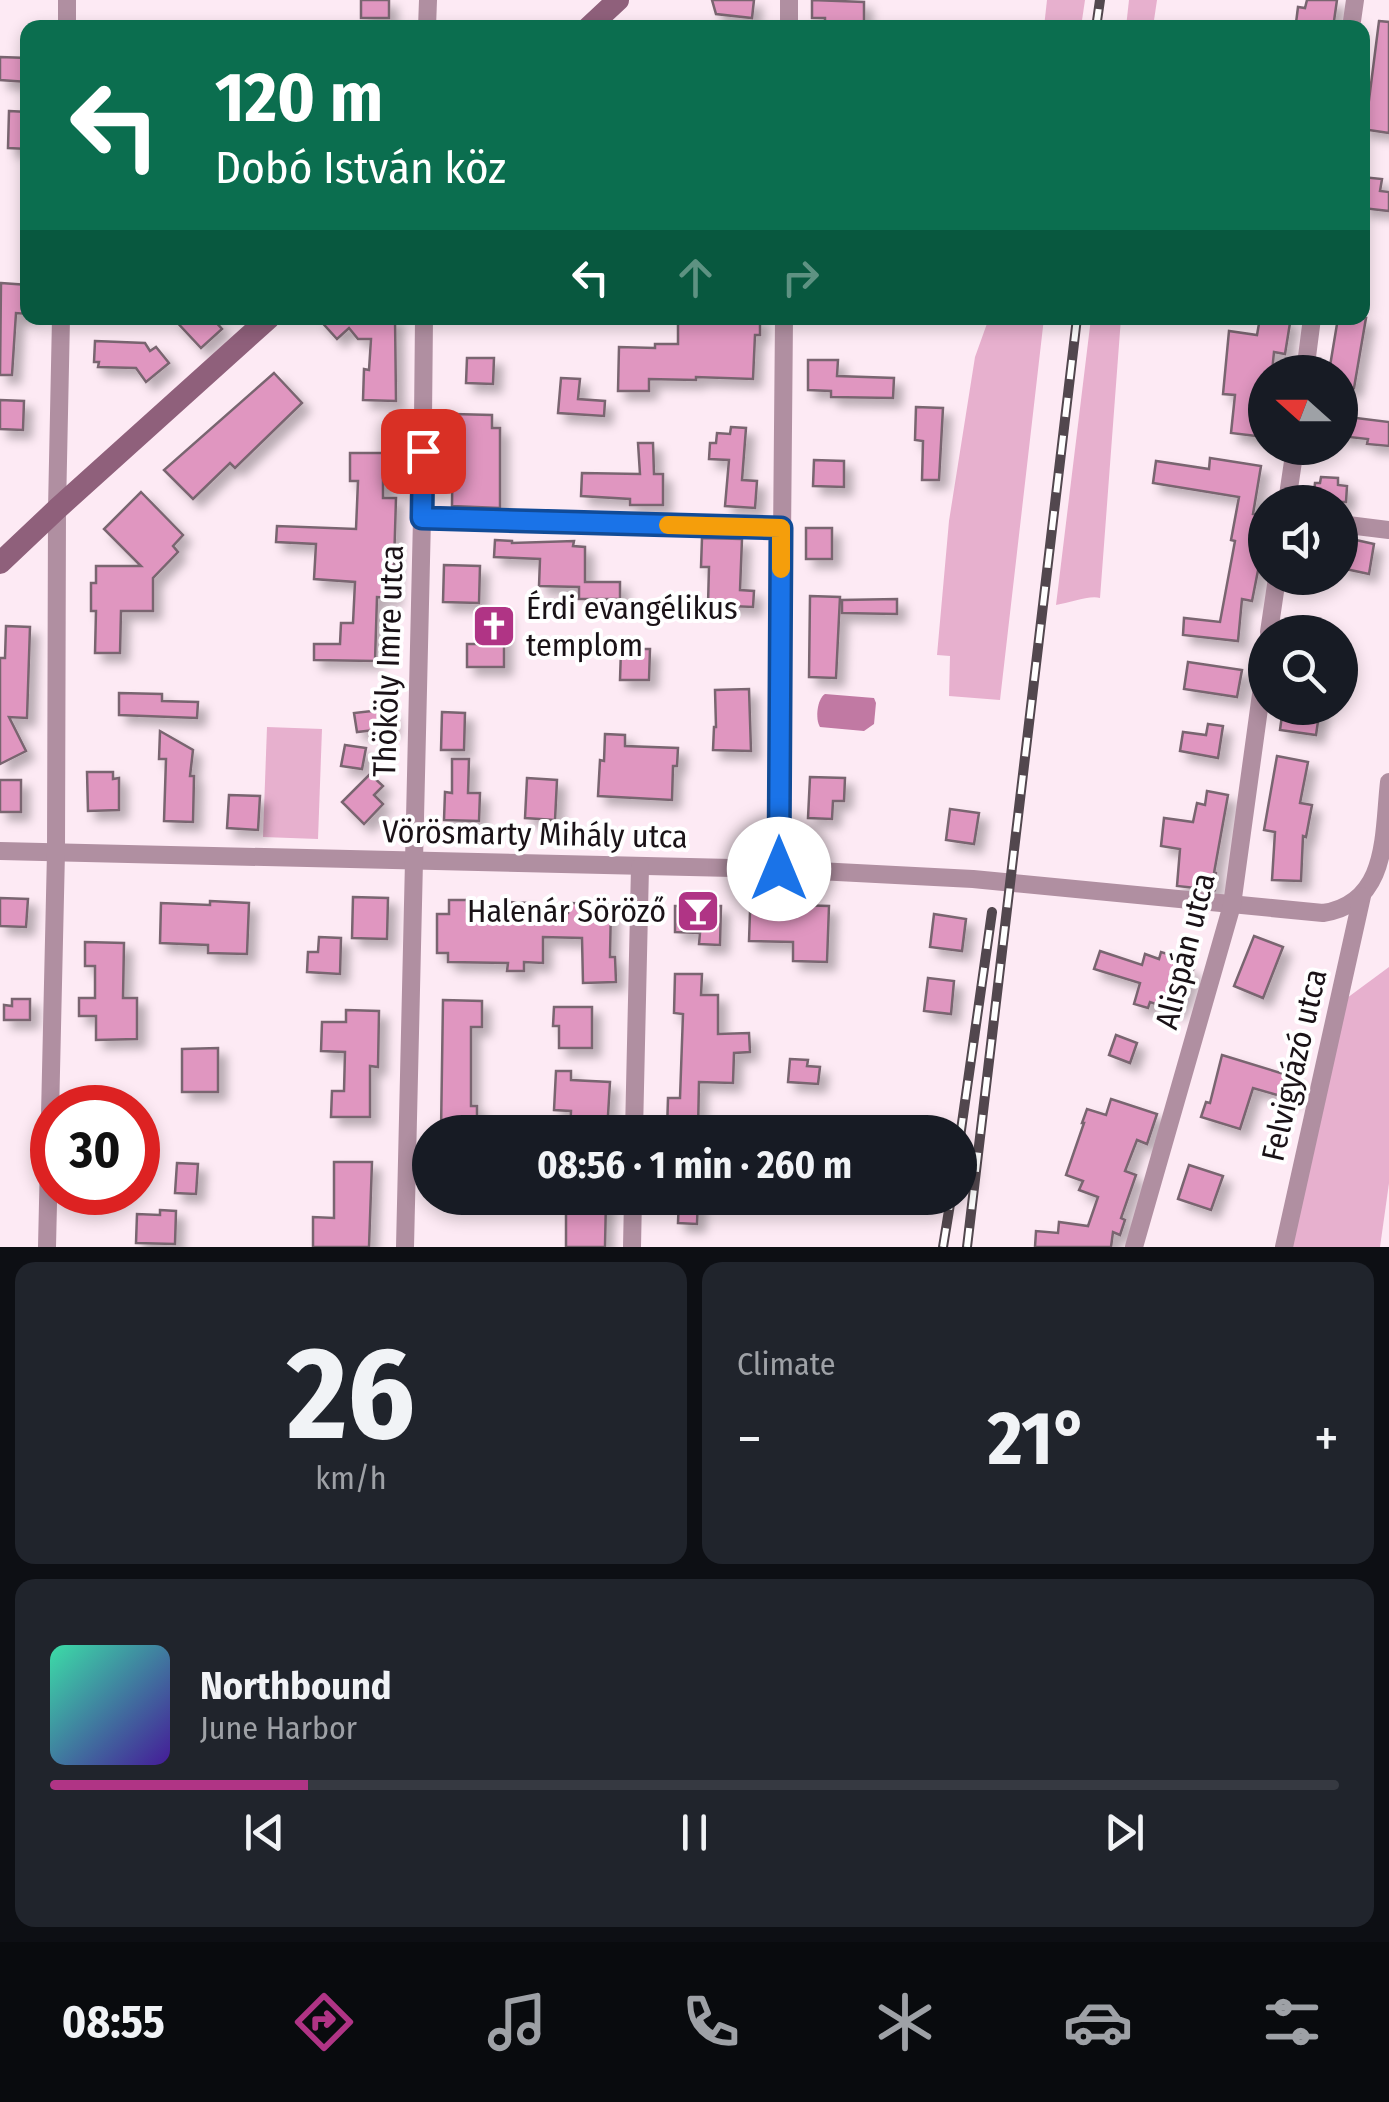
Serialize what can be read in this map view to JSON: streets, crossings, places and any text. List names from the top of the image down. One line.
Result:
{"streets":{"street":["Thököly Imre utca","Vörösmarty Mihály utca","Alispán utca","Felvigyázó utca"]},"crossings":[["Thököly Imre utca","Vörösmarty Mihály utca"],["Vörösmarty Mihály utca","Alispán utca"],["Vörösmarty Mihály utca","Felvigyázó utca"]],"places":{"church":["Érdi evangélikus templom"],"bar":["Halenár Söröző"]},"north":"left","page":{"turn":["120 m","Dobó István köz"],"limit":"30","trip":"08:56 · 1 min · 260 m","tile":[["26","km/h"],"Climate"],"heat":["−","21°","+"],"song":["Northbound","June Harbor"],"tabs":"08:55"}}
